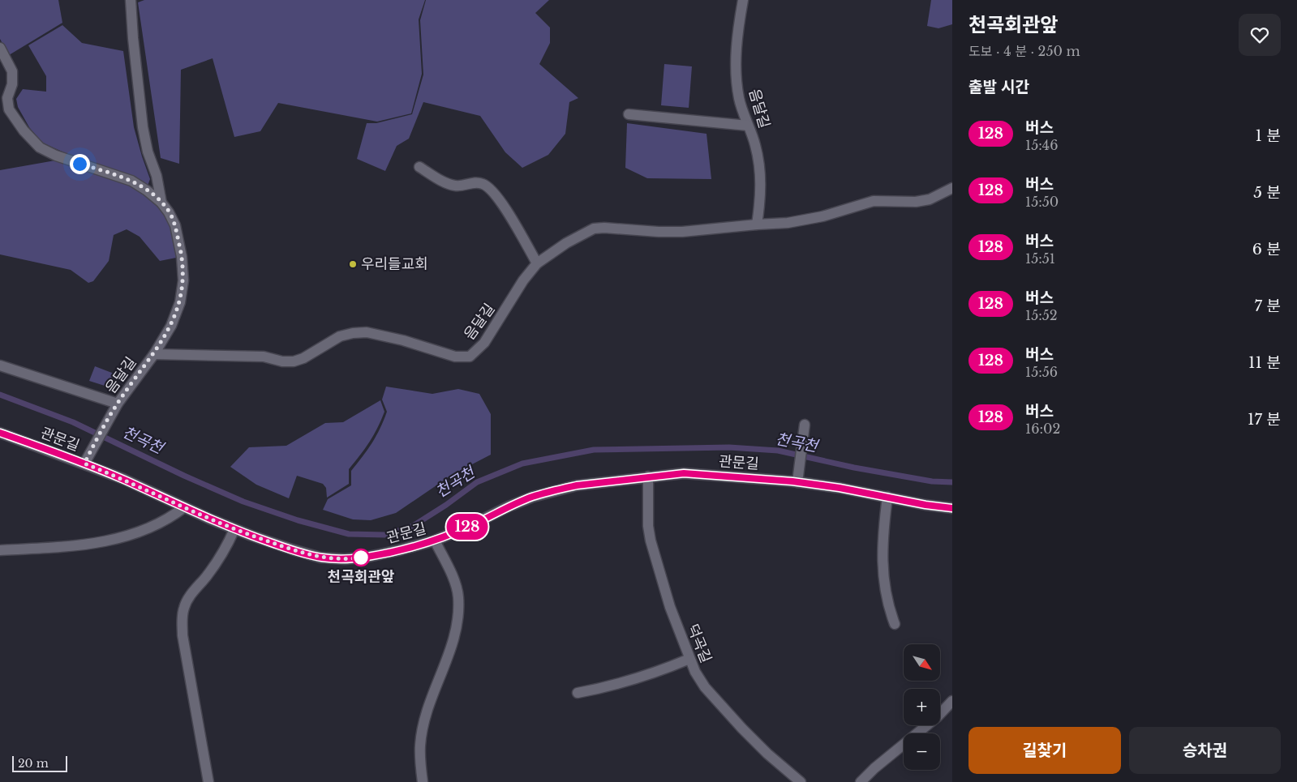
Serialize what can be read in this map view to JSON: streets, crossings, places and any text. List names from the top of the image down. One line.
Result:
{"streets":{"street":["음달길","관문길","덕곡길"]},"crossings":[["음달길","관문길"],["관문길","덕곡길"]],"water":["천곡천"],"places":["우리들교회","천곡회관앞"],"lines":["bus line 128"],"scale_bar":"20 m","north":"bottom right","page":{"on_map":"128","heading":[["천곡회관앞","도보 · 4 분 · 250 m"],"출발 시간"],"list":[{"mark":"128","name":"버스","note":"15:46","value":"1 분"},{"mark":"128","name":"버스","note":"15:50","value":"5 분"},{"mark":"128","name":"버스","note":"15:51","value":"6 분"},{"mark":"128","name":"버스","note":"15:52","value":"7 분"},{"mark":"128","name":"버스","note":"15:56","value":"11 분"},{"mark":"128","name":"버스","note":"16:02","value":"17 분"}],"map_buttons":["+","−"],"buttons":["길찾기","승차권"],"scale":"20 m"}}
